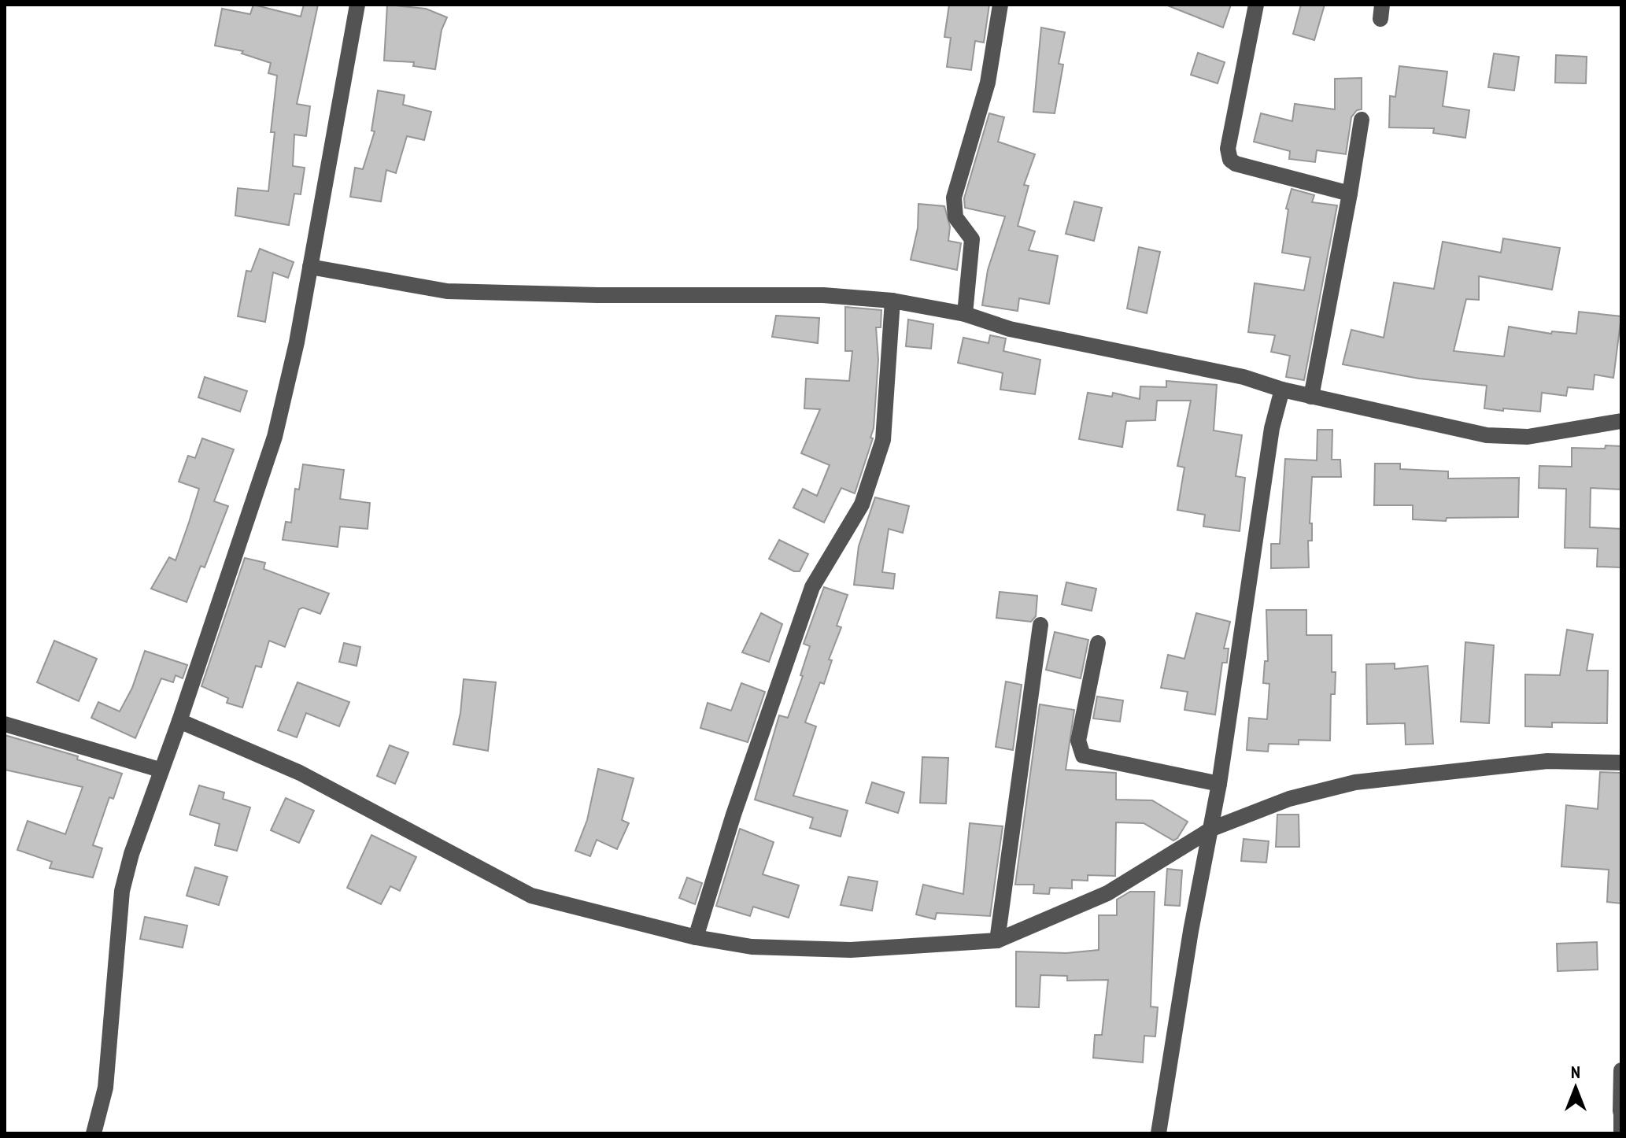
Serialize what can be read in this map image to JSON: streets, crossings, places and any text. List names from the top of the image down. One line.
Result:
{"north":"top"}
